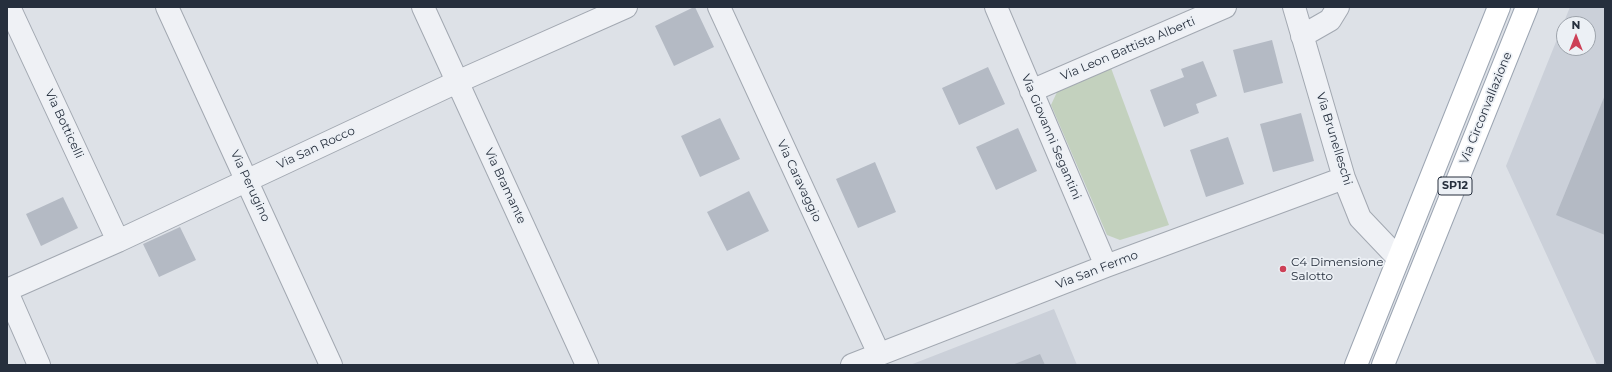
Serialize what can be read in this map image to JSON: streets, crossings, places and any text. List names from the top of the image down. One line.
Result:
{"streets":{"main road":["Via Circonvallazione","SP12"],"street":["Via Leon Battista Alberti","Via Botticelli","Via Giovanni Segantini","Via Brunelleschi","Via San Rocco","Via Caravaggio","Via Perugino","Via Bramante","Via San Fermo"]},"crossings":[["Via Leon Battista Alberti","Via Giovanni Segantini"],["Via Botticelli","Via San Rocco"],["Via Giovanni Segantini","Via San Fermo"],["Via Brunelleschi","SP12"],["Via Brunelleschi","Via San Fermo"],["Via San Rocco","Via Perugino"],["Via San Rocco","Via Bramante"],["Via Caravaggio","Via San Fermo"]],"places":["C4 Dimensione Salotto"],"north":"top"}
